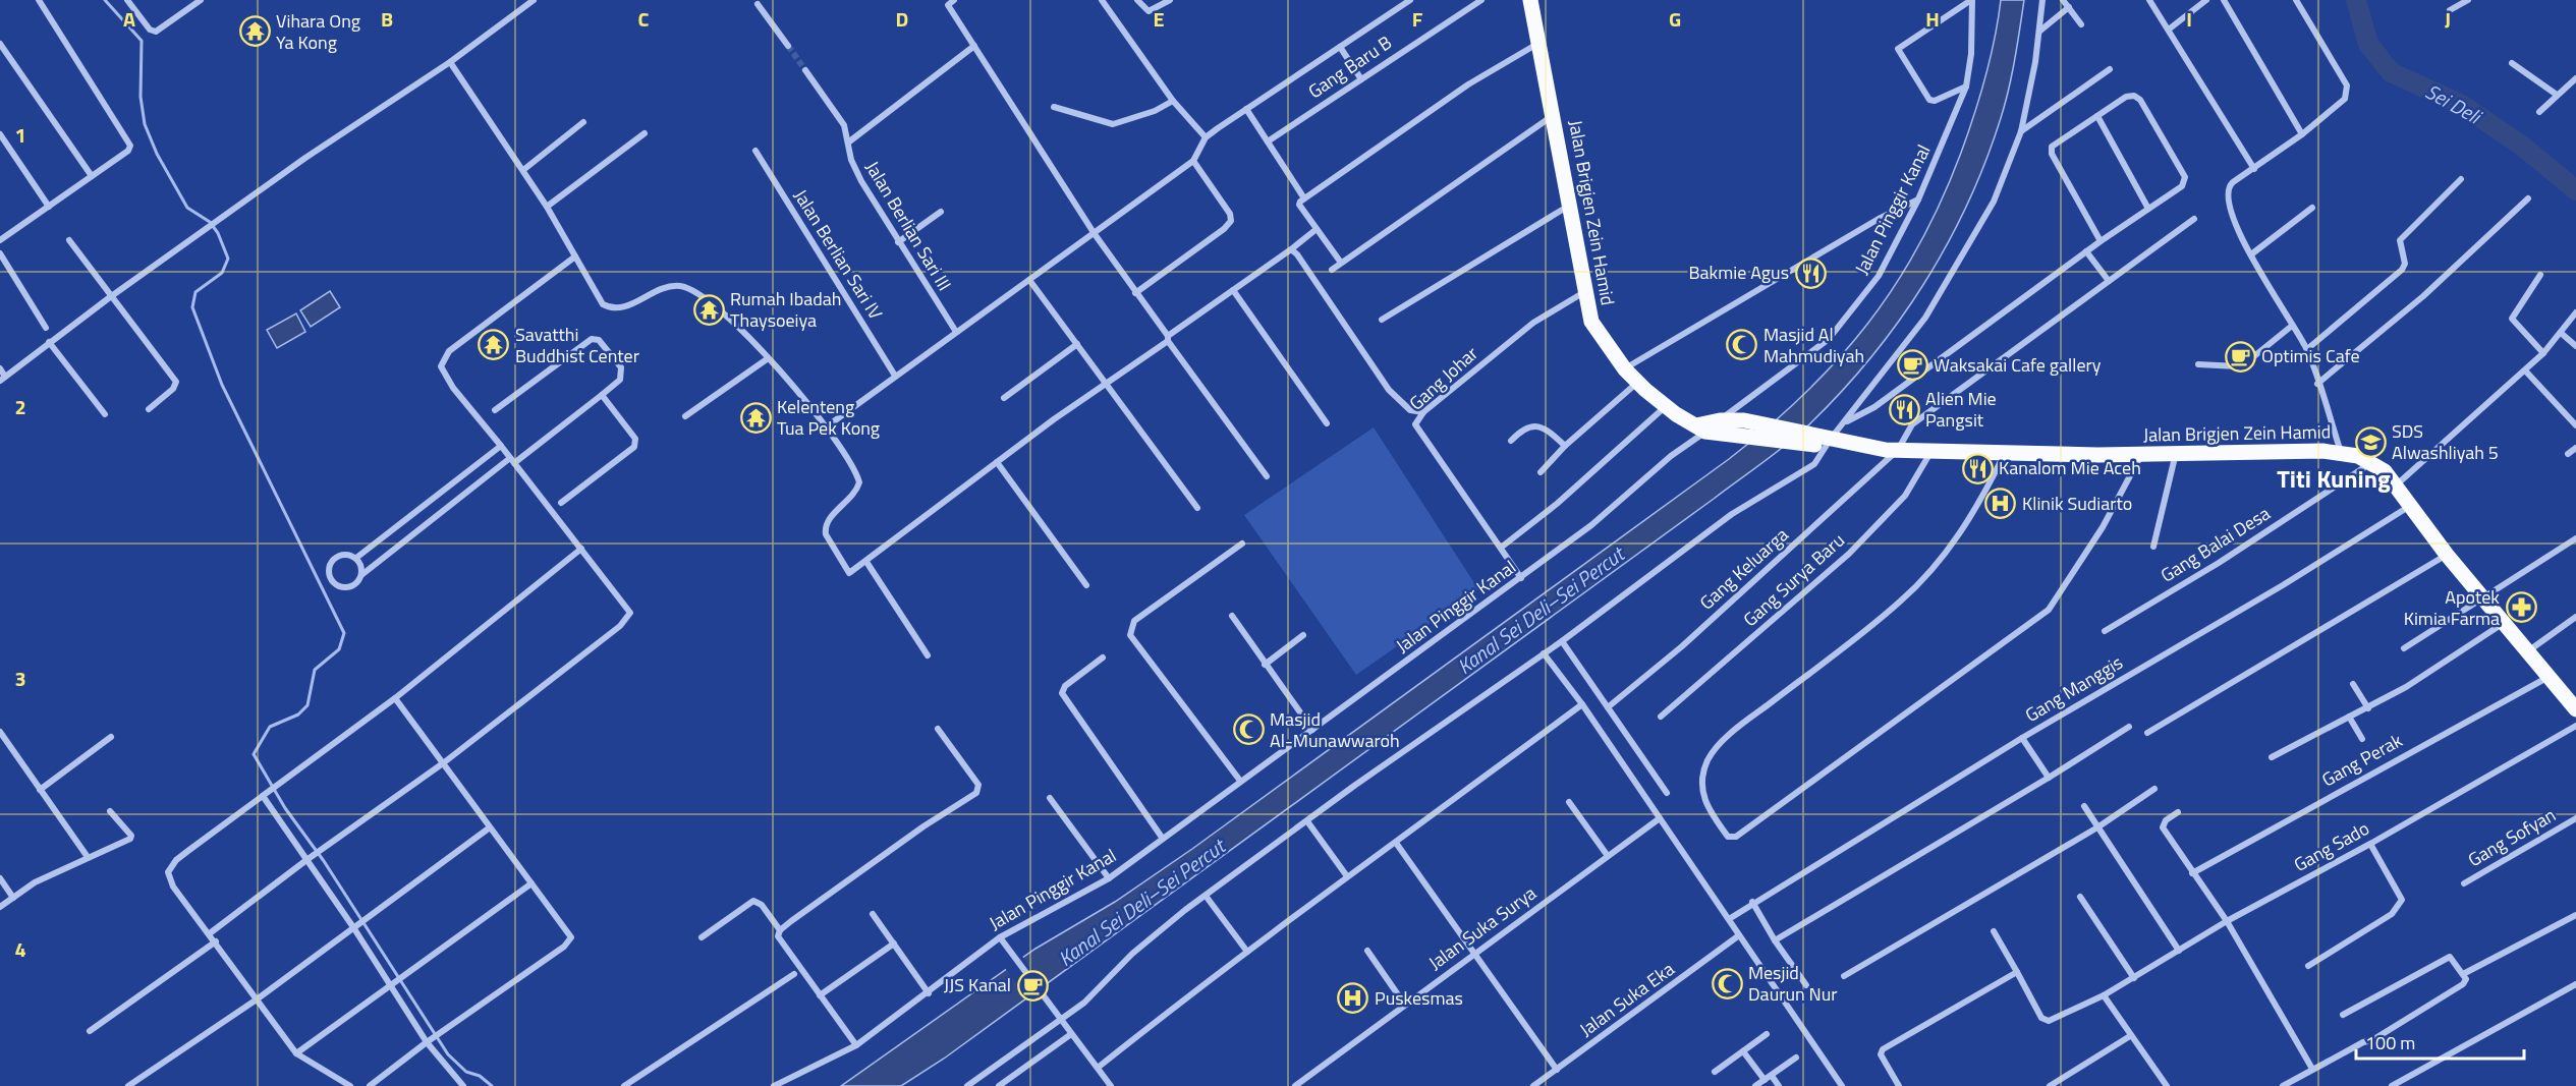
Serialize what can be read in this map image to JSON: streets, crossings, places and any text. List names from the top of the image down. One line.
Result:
{"streets":{"main road":["Jalan Brigjen Zein Hamid"],"street":["Gang Baru B","Jalan Pinggir Kanal","Jalan Berlian Sari III","Jalan Berlian Sari IV","Gang Johar","Gang Balai Desa","Gang Keluarga","Gang Surya Baru","Gang Manggis","Gang Perak","Gang Sofyan","Gang Sado","Jalan Suka Surya","Jalan Suka Eka"]},"crossings":[["Jalan Pinggir Kanal","Jalan Brigjen Zein Hamid"],["Jalan Pinggir Kanal","Gang Johar"],["Jalan Brigjen Zein Hamid","Gang Johar"],["Jalan Brigjen Zein Hamid","Gang Balai Desa"],["Jalan Brigjen Zein Hamid","Gang Keluarga"],["Jalan Brigjen Zein Hamid","Gang Surya Baru"],["Jalan Brigjen Zein Hamid","Gang Manggis"],["Jalan Brigjen Zein Hamid","Gang Perak"]],"districts":["Titi Kuning"],"water":["Sei Deli","Kanal Sei Deli–Sei Percut"],"places":{"temple":["Vihara Ong Ya Kong","Rumah Ibadah Thaysoeiya","Savatthi Buddhist Center","Kelenteng Tua Pek Kong"],"restaurant":["Bakmie Agus","Alien Mie Pangsit","Kanalom Mie Aceh"],"mosque":["Masjid Al Mahmudiyah","Masjid Al-Munawwaroh","Mesjid Daurun Nur"],"cafe":["Optimis Cafe","Waksakai Cafe gallery","JJS Kanal"],"school or university":["SDS Alwashliyah 5"],"hospital":["Klinik Sudiarto","Puskesmas"],"pharmacy":["Apotek Kimia Farma"]},"scale_bar":"100 m","grid":{"columns":["A","B","C","D","E","F","G","H","I","J"],"rows":["1","2","3","4"]}}
